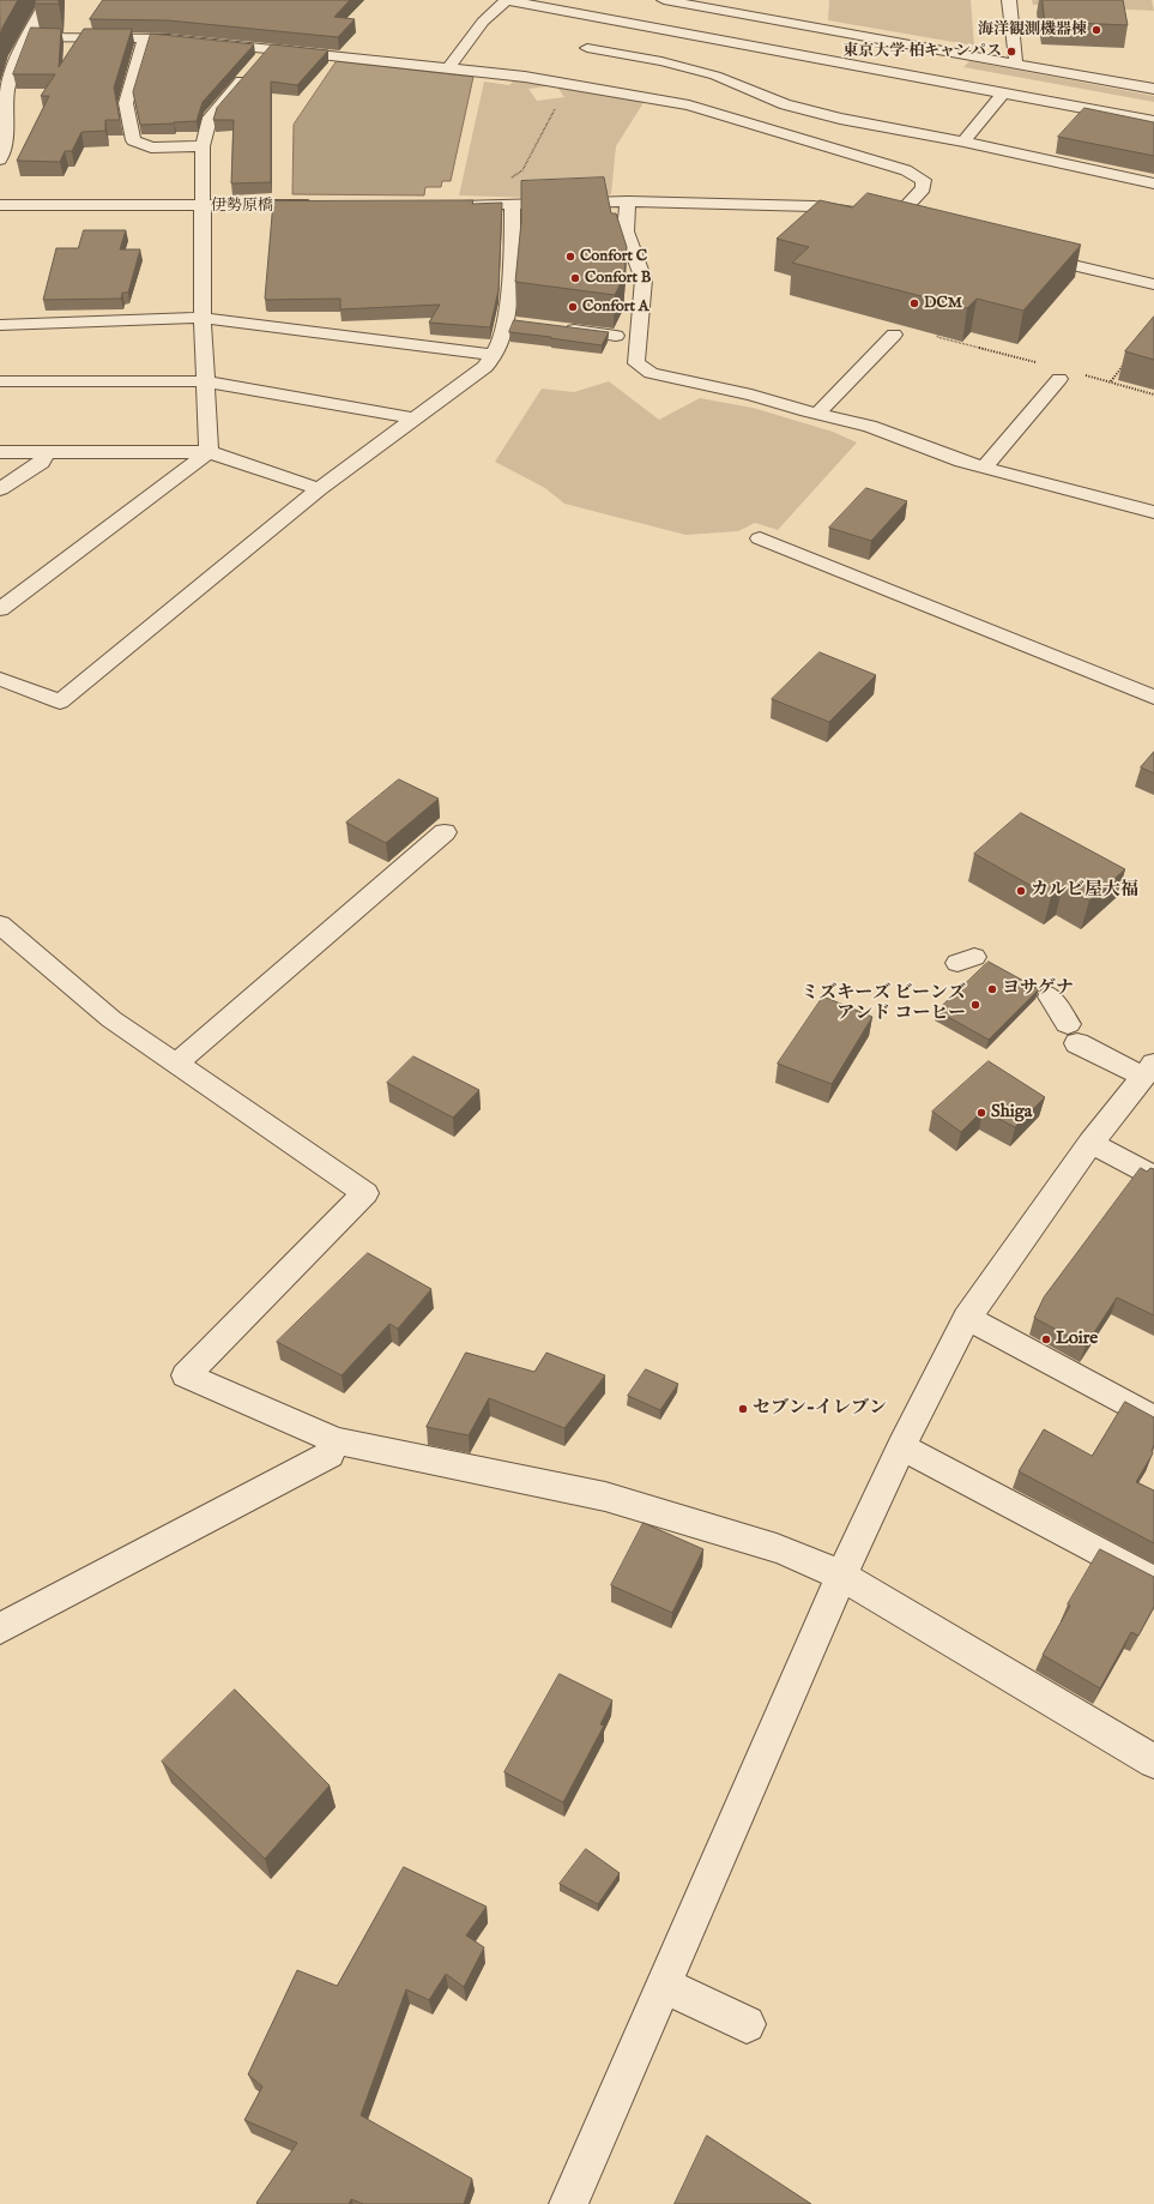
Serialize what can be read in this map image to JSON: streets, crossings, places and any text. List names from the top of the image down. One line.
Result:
{"streets":{"street":["伊勢原橋"]},"places":["海洋観測機器棟","東京大学 柏キャンパス","Confort C","Confort B","DCM","Confort A","カルビ屋大福","ヨサゲナ","ミズキーズ ビーンズ アンド コーヒー","Shiga","Loire","セブン-イレブン"]}
